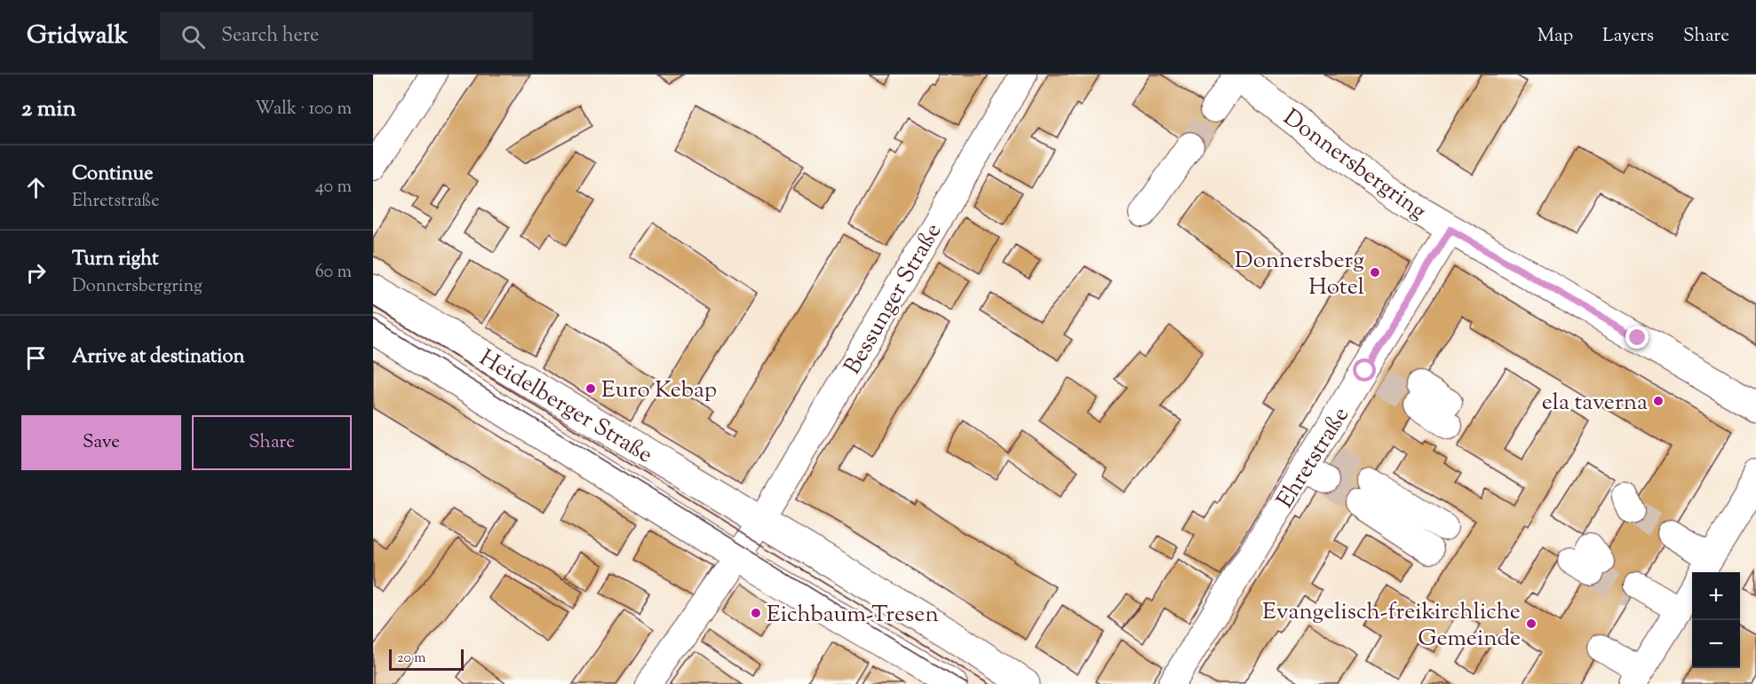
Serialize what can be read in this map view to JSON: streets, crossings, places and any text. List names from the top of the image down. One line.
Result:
{"streets":{"main road":["Donnersbergring","Heidelberger Straße"],"street":["Bessunger Straße","Ehretstraße"]},"crossings":[["Donnersbergring","Ehretstraße"],["Bessunger Straße","Heidelberger Straße"]],"places":["Donnersberg Hotel","Euro Kebap","ela taverna","Eichbaum-Tresen","Evangelisch-freikirchliche Gemeinde"],"scale_bar":"20 m","page":{"header":"Gridwalk","search":"Search here","nav":["Map","Layers","Share"],"heading":["2 min","Walk · 100 m"],"list":[["Continue","Ehretstraße","40 m"],["Turn right","Donnersbergring","60 m"],"Arrive at destination"],"buttons":["Save","Share"],"map_buttons":["+","−"],"scale":"20 m"}}
